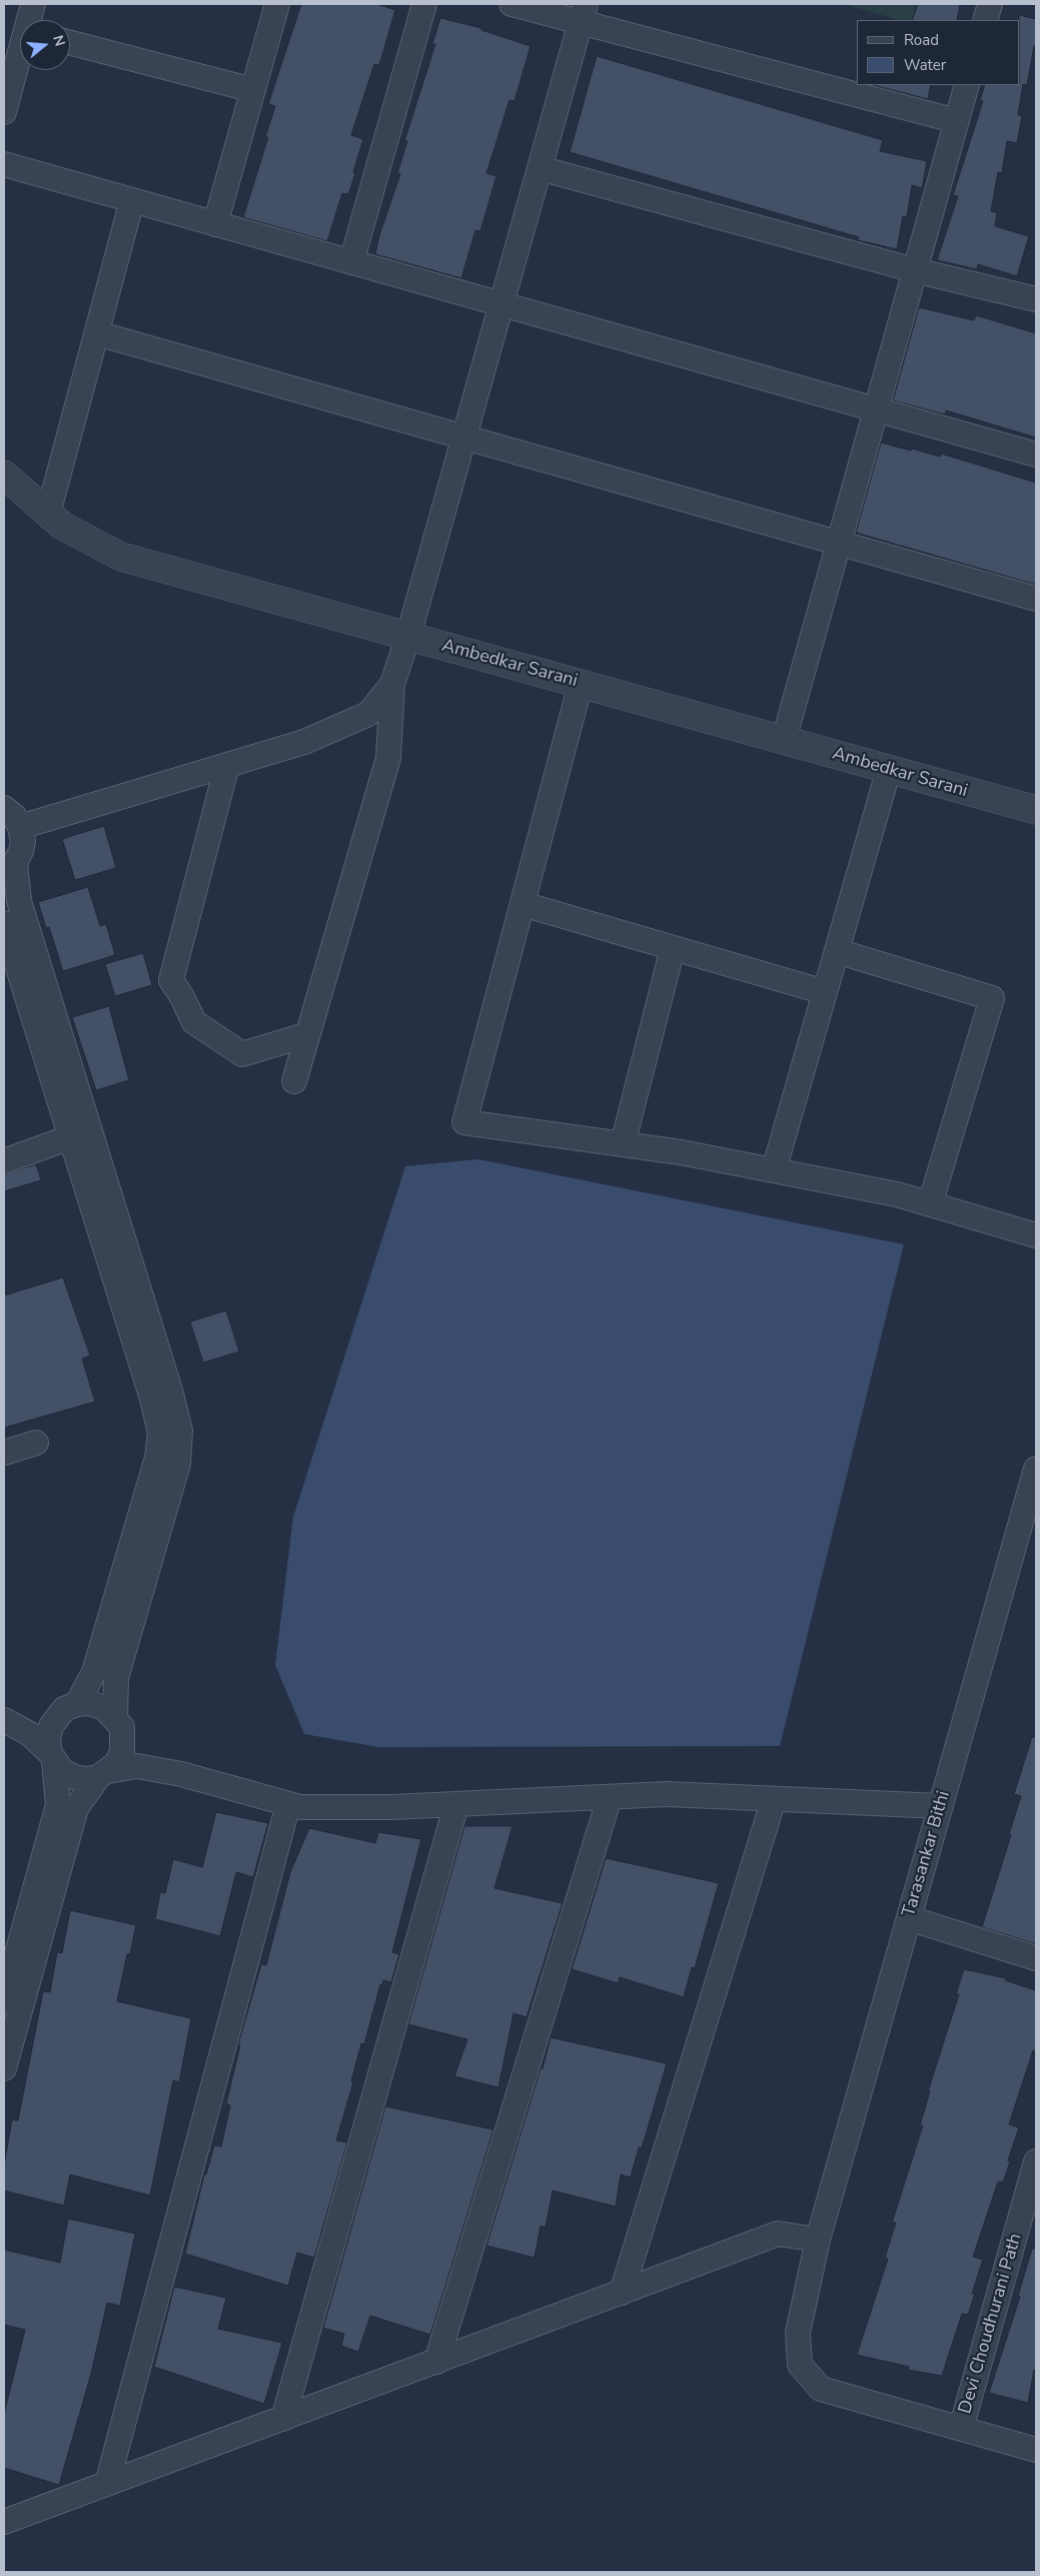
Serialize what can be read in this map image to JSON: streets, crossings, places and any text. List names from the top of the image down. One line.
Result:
{"streets":{"street":["Ambedkar Sarani","Tarasankar Bithi","Devi Choudhurani Path"]},"crossings":[["Tarasankar Bithi","Devi Choudhurani Path"]],"legend":["Road","Water"],"north":"right"}
